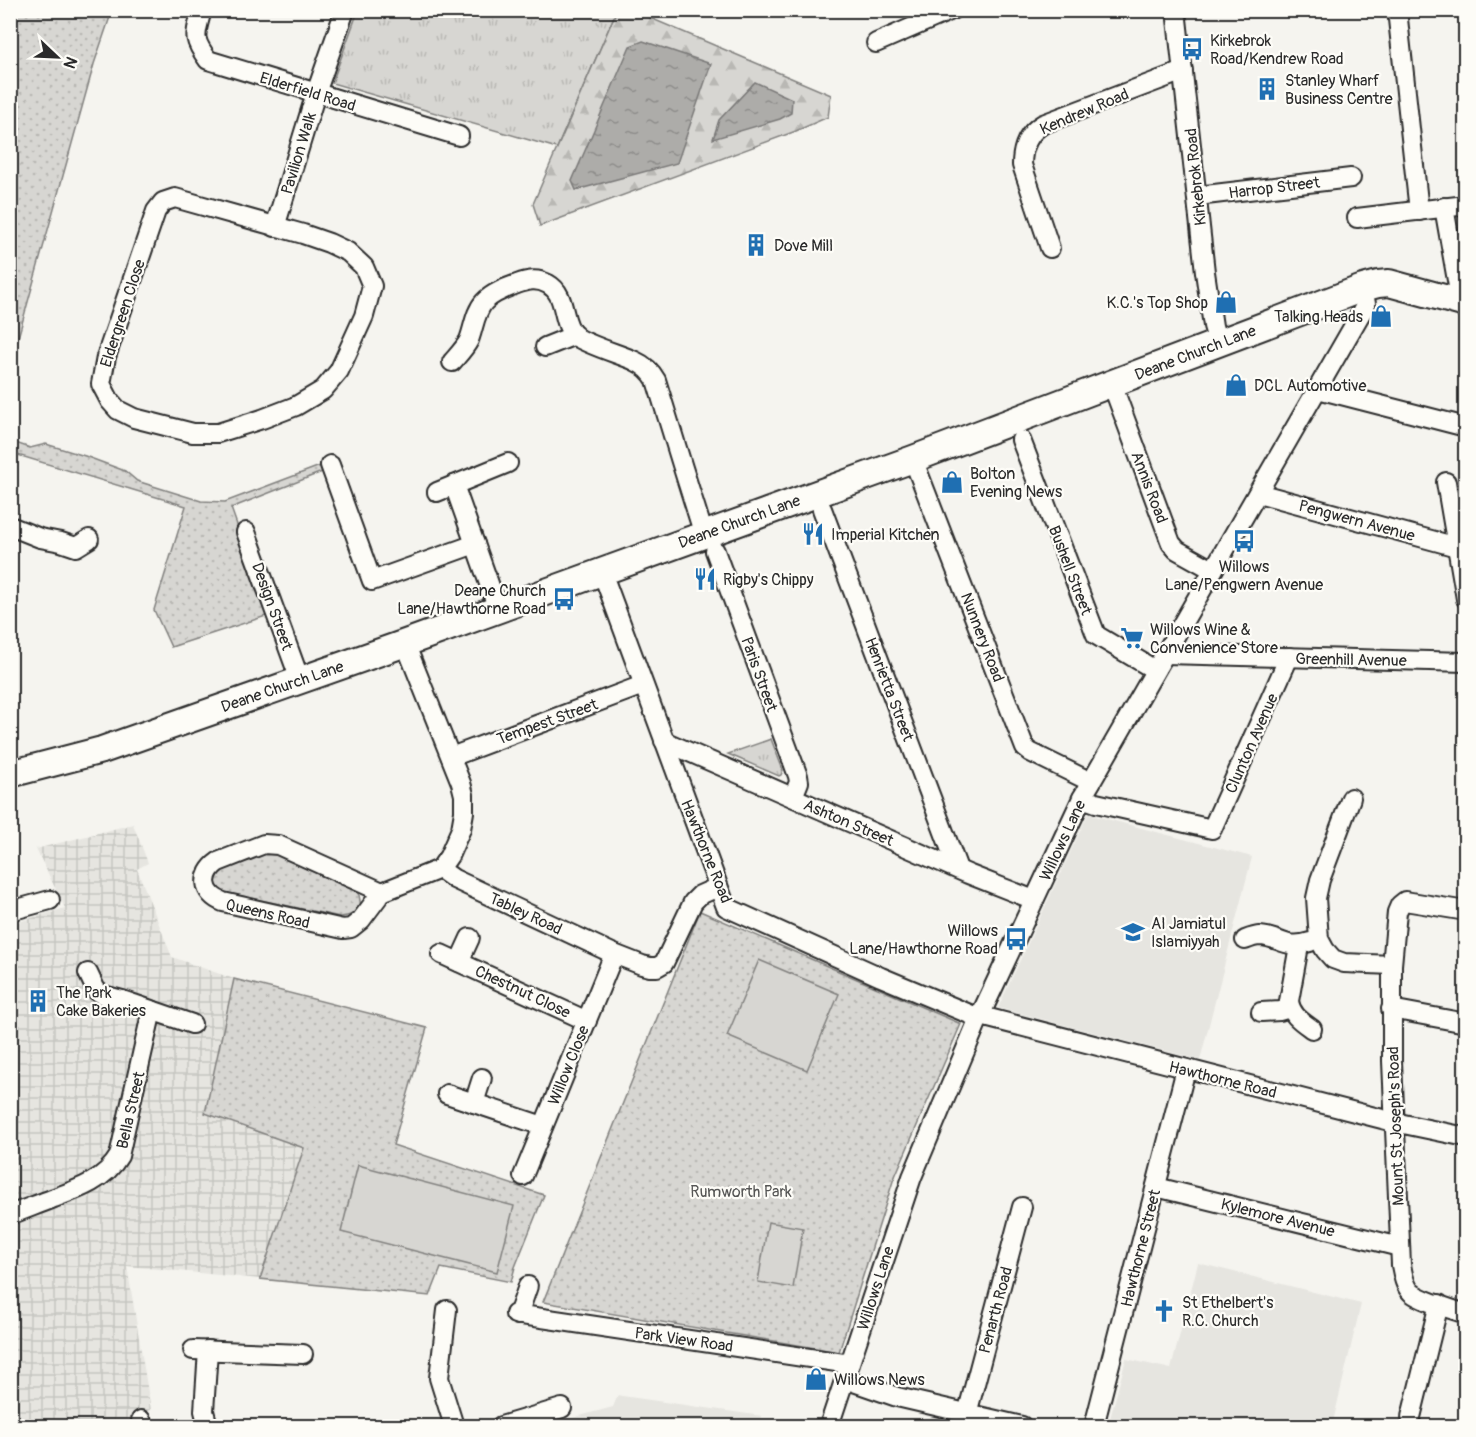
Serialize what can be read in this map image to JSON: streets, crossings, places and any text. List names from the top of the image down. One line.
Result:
{"streets":{"street":["Elderfield Road","Kendrew Road","Pavilion Walk","Kirkebrok Road","Harrop Street","Eldergreen Close","Deane Church Lane","Annis Road","Pengwern Avenue","Bushell Street","Design Street","Nunnery Road","Greenhill Avenue","Paris Street","Henrietta Street","Tempest Street","Clunton Avenue","Ashton Street","Willows Lane","Hawthorne Road","Queens Road","Tabley Road","Chestnut Close","Willow Close","Bella Street","Mount St Joseph's Road","Kylemore Avenue","Hawthorne Street","Penarth Road","Park View Road"]},"crossings":[["Elderfield Road","Pavilion Walk"],["Kendrew Road","Kirkebrok Road"],["Pavilion Walk","Eldergreen Close"],["Kirkebrok Road","Harrop Street"],["Kirkebrok Road","Deane Church Lane"],["Deane Church Lane","Annis Road"],["Deane Church Lane","Design Street"],["Deane Church Lane","Nunnery Road"],["Deane Church Lane","Paris Street"],["Deane Church Lane","Willows Lane"],["Deane Church Lane","Hawthorne Road"],["Annis Road","Willows Lane"],["Pengwern Avenue","Willows Lane"],["Bushell Street","Willows Lane"],["Nunnery Road","Clunton Avenue"],["Nunnery Road","Willows Lane"],["Greenhill Avenue","Clunton Avenue"],["Greenhill Avenue","Willows Lane"],["Paris Street","Ashton Street"],["Henrietta Street","Ashton Street"],["Tempest Street","Hawthorne Road"],["Ashton Street","Willows Lane"],["Ashton Street","Hawthorne Road"],["Willows Lane","Hawthorne Road"],["Willows Lane","Park View Road"],["Hawthorne Road","Tabley Road"],["Hawthorne Road","Mount St Joseph's Road"],["Hawthorne Road","Hawthorne Street"],["Tabley Road","Willow Close"],["Chestnut Close","Willow Close"],["Mount St Joseph's Road","Kylemore Avenue"],["Kylemore Avenue","Hawthorne Street"],["Penarth Road","Park View Road"]],"parks":["Rumworth Park"],"places":{"bus stop":["Kirkebrok Road/Kendrew Road","Willows Lane/Pengwern Avenue","Deane Church Lane/Hawthorne Road","Willows Lane/Hawthorne Road"],"building":["Stanley Wharf Business Centre","Dove Mill","The Park Cake Bakeries"],"shop":["K.C.'s Top Shop","Talking Heads","DCL Automotive","Bolton Evening News","Willows News"],"restaurant":["Imperial Kitchen","Rigby's Chippy"],"supermarket":["Willows Wine & Convenience Store"],"school or university":["Al Jamiatul Islamiyyah"],"church":["St Ethelbert's R.C. Church"]},"north":"bottom right"}
